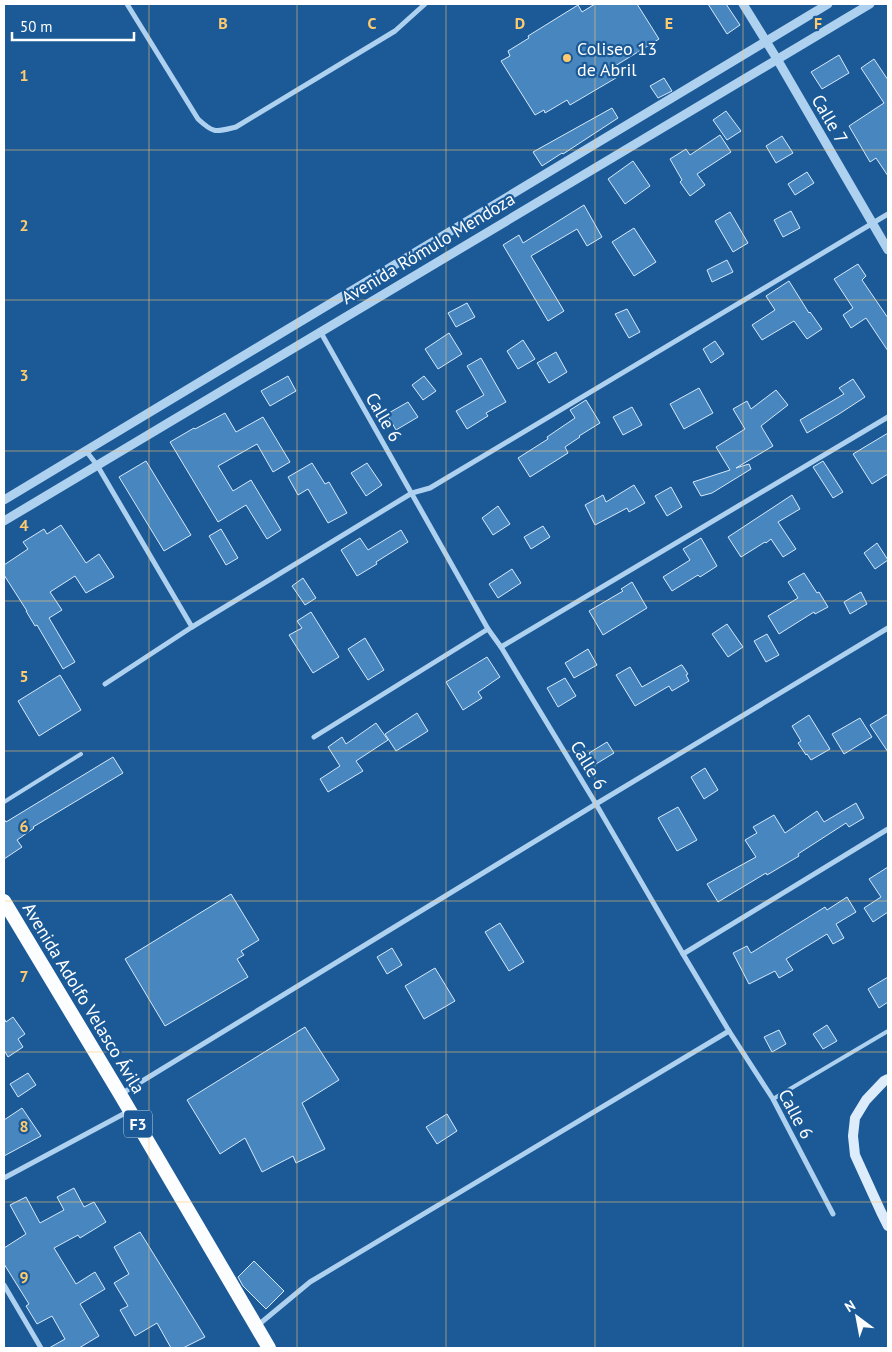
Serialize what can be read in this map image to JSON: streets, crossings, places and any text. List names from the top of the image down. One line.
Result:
{"streets":{"highway":["Avenida Adolfo Velasco Ávila","F3"],"street":["Calle 7","Avenida Rómulo Mendoza","Calle 6"]},"crossings":[["Calle 7","Avenida Rómulo Mendoza"],["Avenida Rómulo Mendoza","Calle 6"]],"places":["Coliseo 13 de Abril"],"scale_bar":"50 m","north":"top left","grid":{"columns":["B","C","D","E","F"],"rows":["1","2","3","4","5","6","7","8","9"]}}
